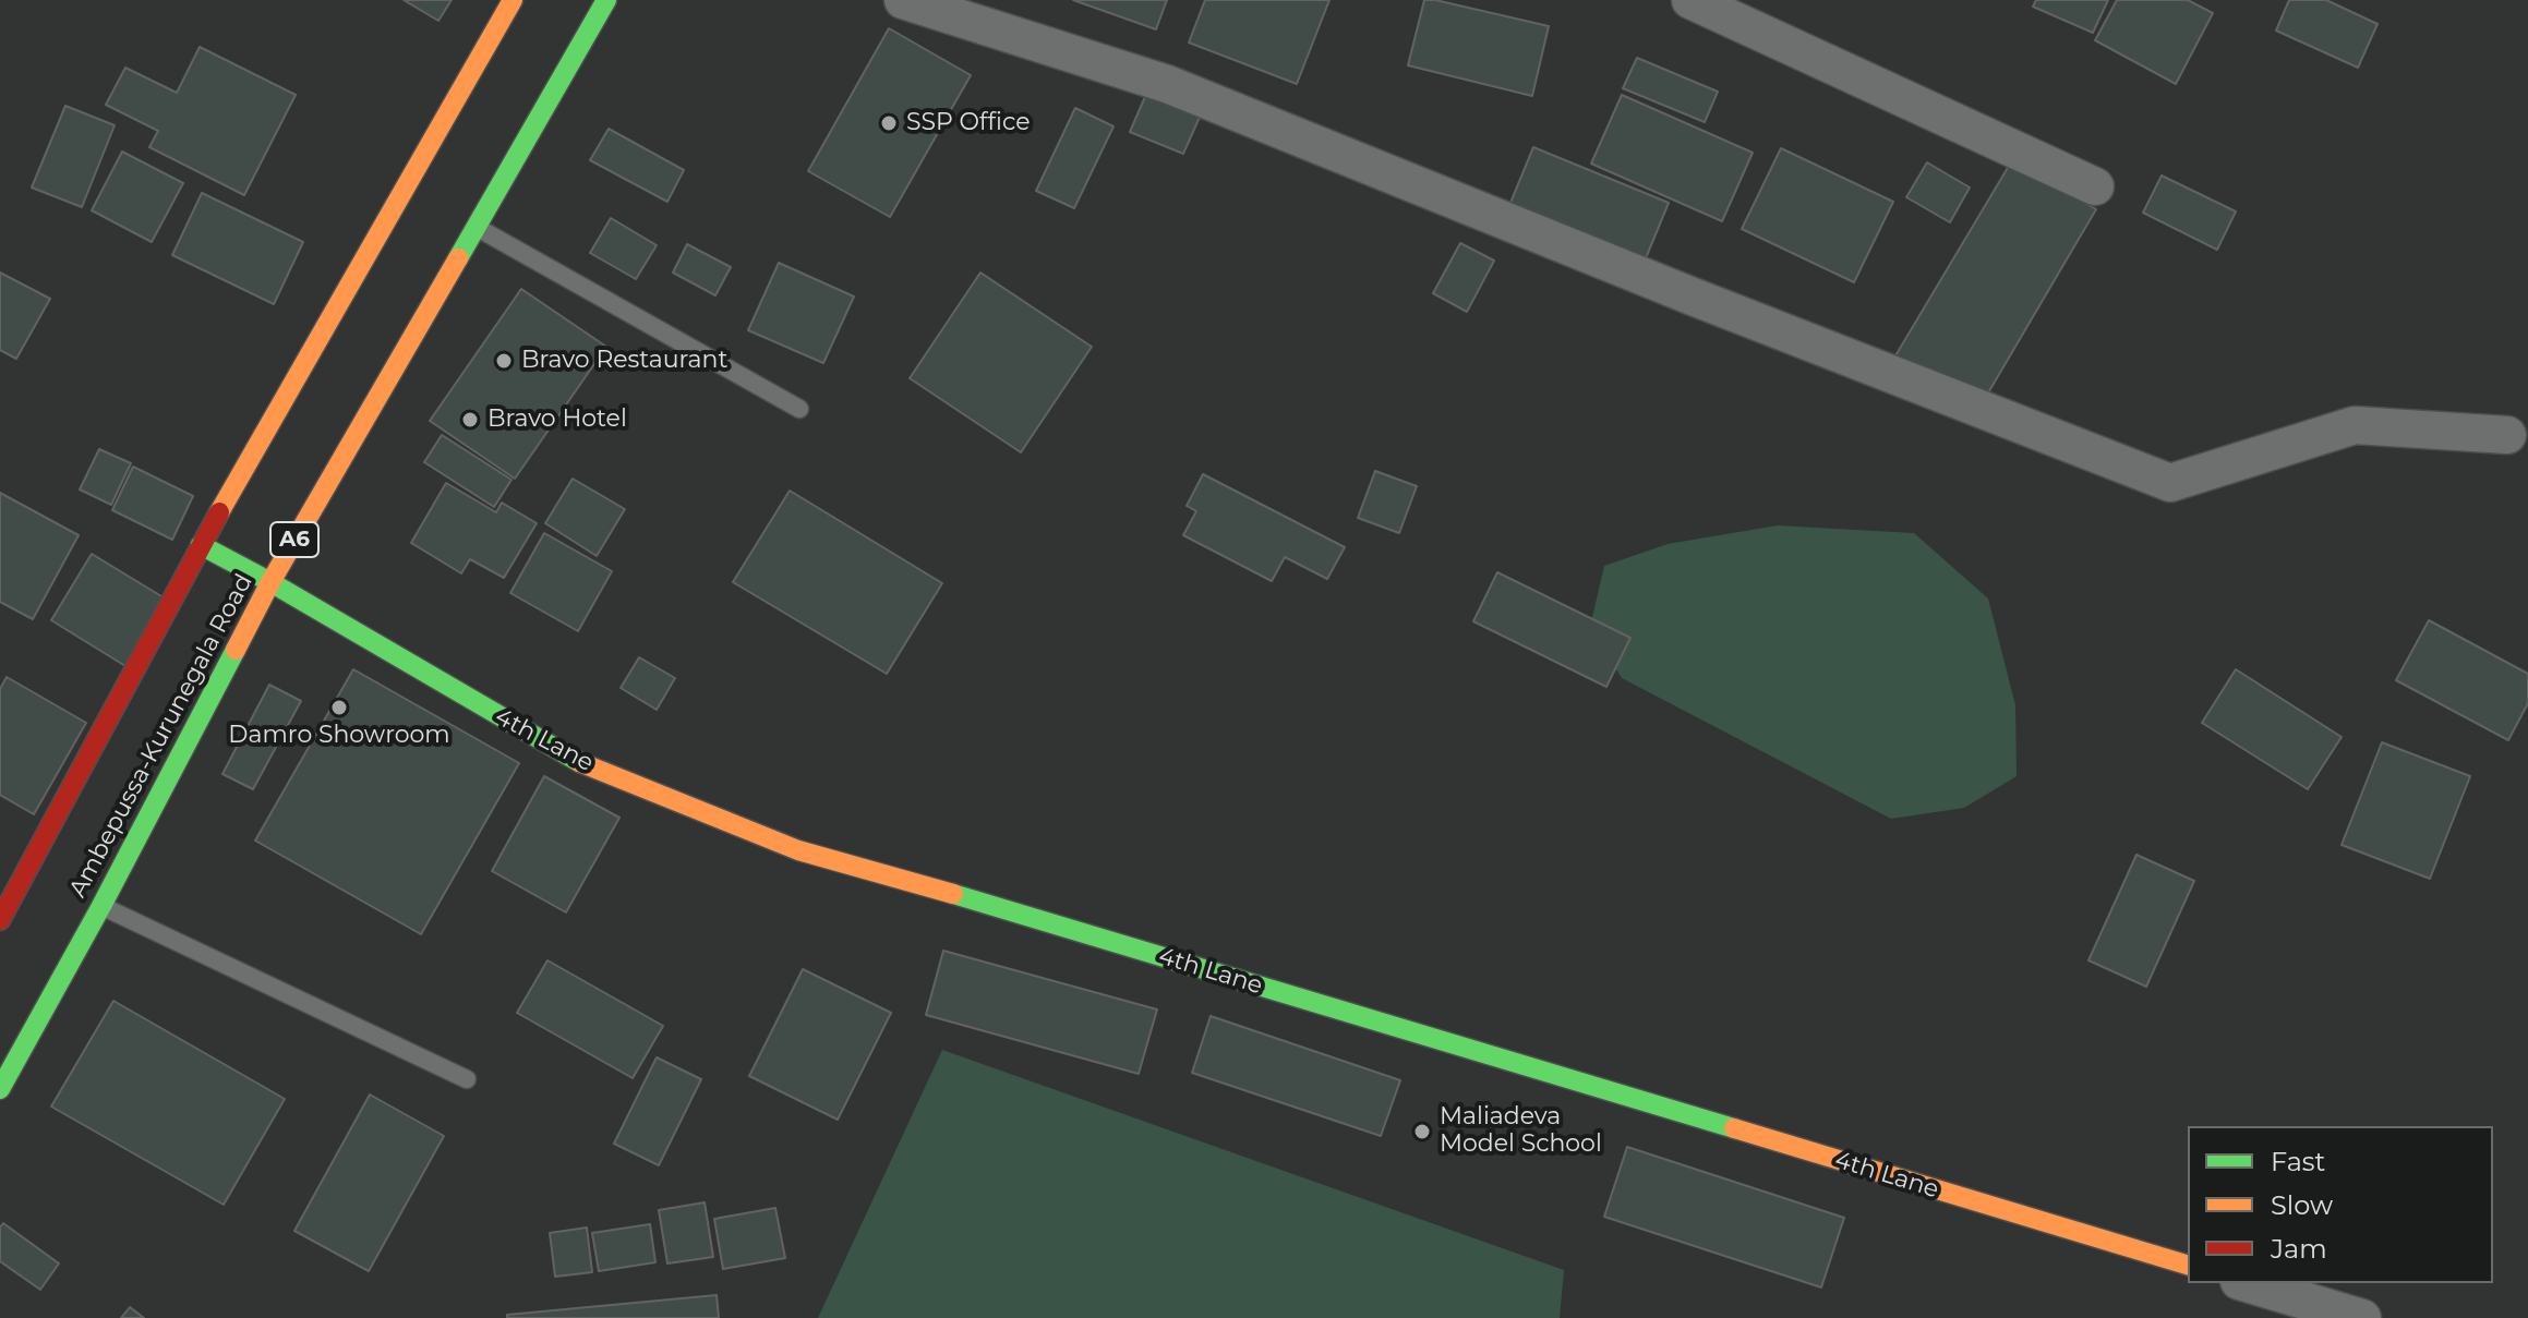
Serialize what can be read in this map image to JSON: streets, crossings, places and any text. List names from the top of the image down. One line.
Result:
{"streets":{"main road":["A6","Ambepussa-Kurunegala Road","4th Lane"]},"crossings":[["Ambepussa-Kurunegala Road","4th Lane"]],"places":["SSP Office","Bravo Restaurant","Bravo Hotel","Damro Showroom","Maliadeva Model School"],"legend":["Fast","Slow","Jam"]}
